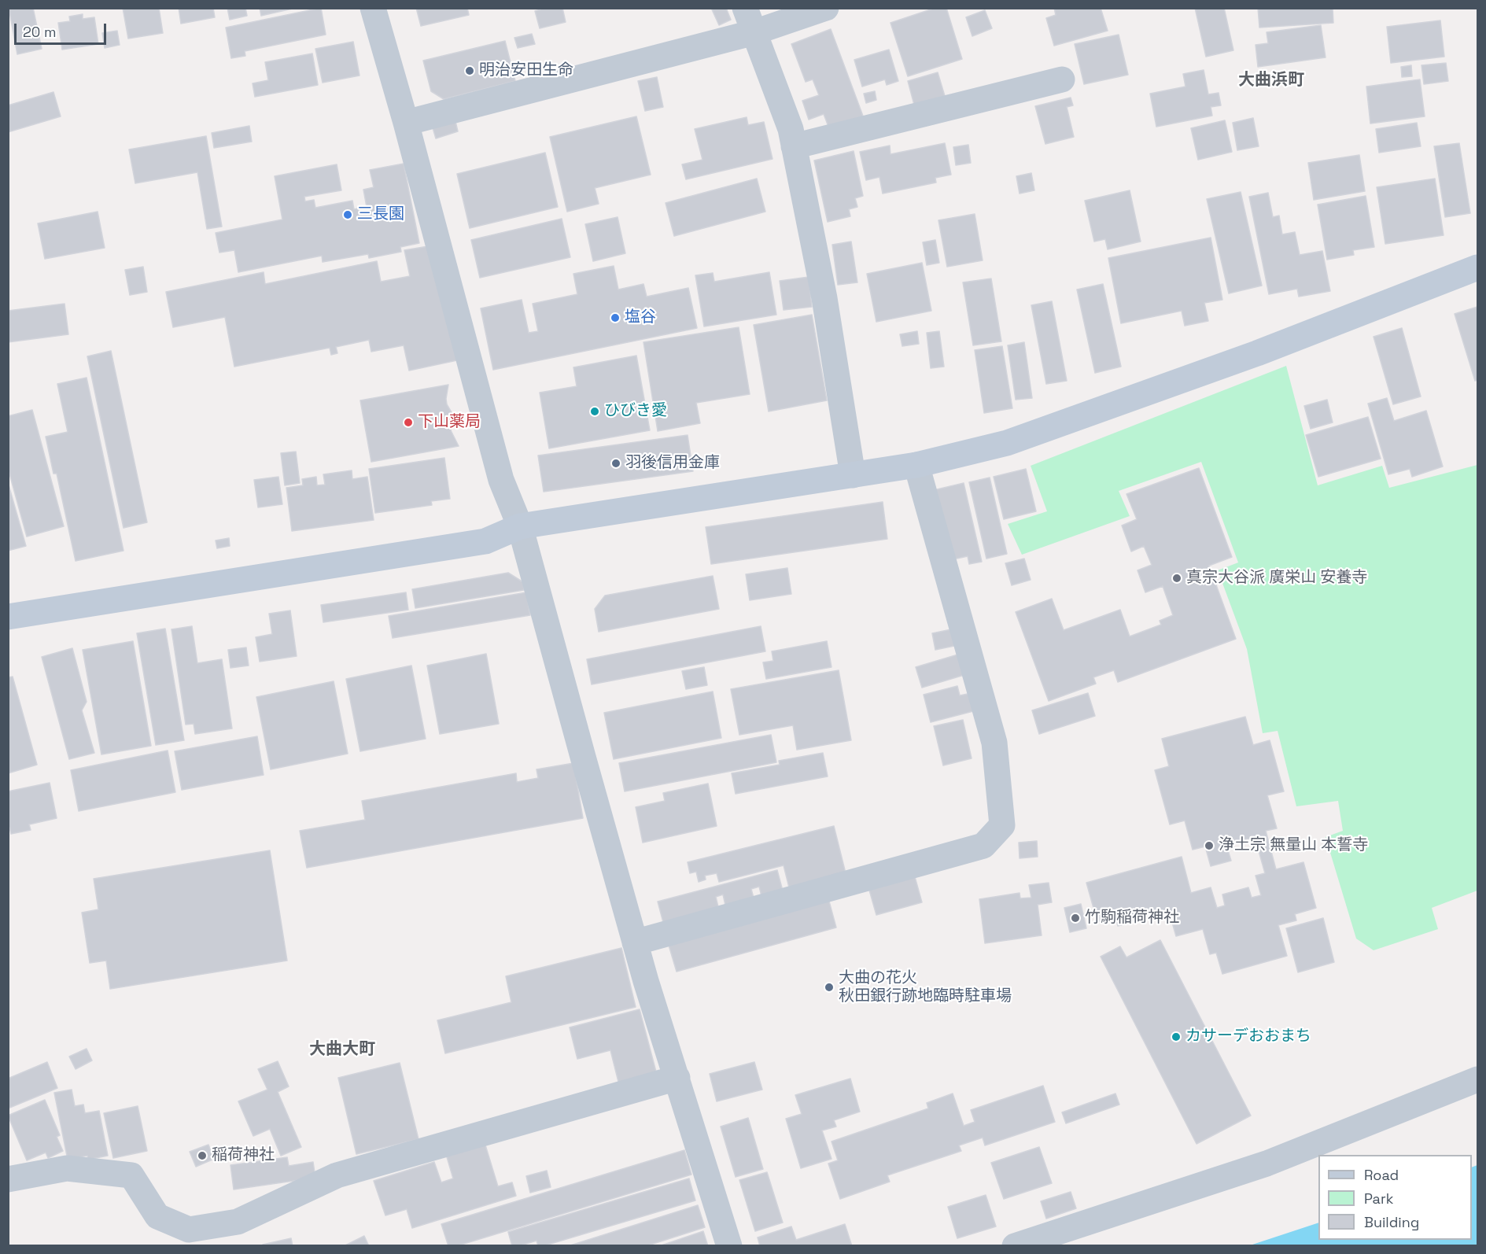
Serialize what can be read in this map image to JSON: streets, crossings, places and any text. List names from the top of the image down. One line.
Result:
{"districts":["大曲浜町","大曲大町"],"places":["明治安田生命","三長園","塩谷","ひびき愛","下山薬局","羽後信用金庫","真宗大谷派 廣栄山 安養寺","浄土宗 無量山 本誓寺","竹駒稲荷神社","大曲の花火 秋田銀行跡地臨時駐車場","カサーデおおまち","稲荷神社"],"legend":["Road","Park","Building"],"scale_bar":"20 m"}
